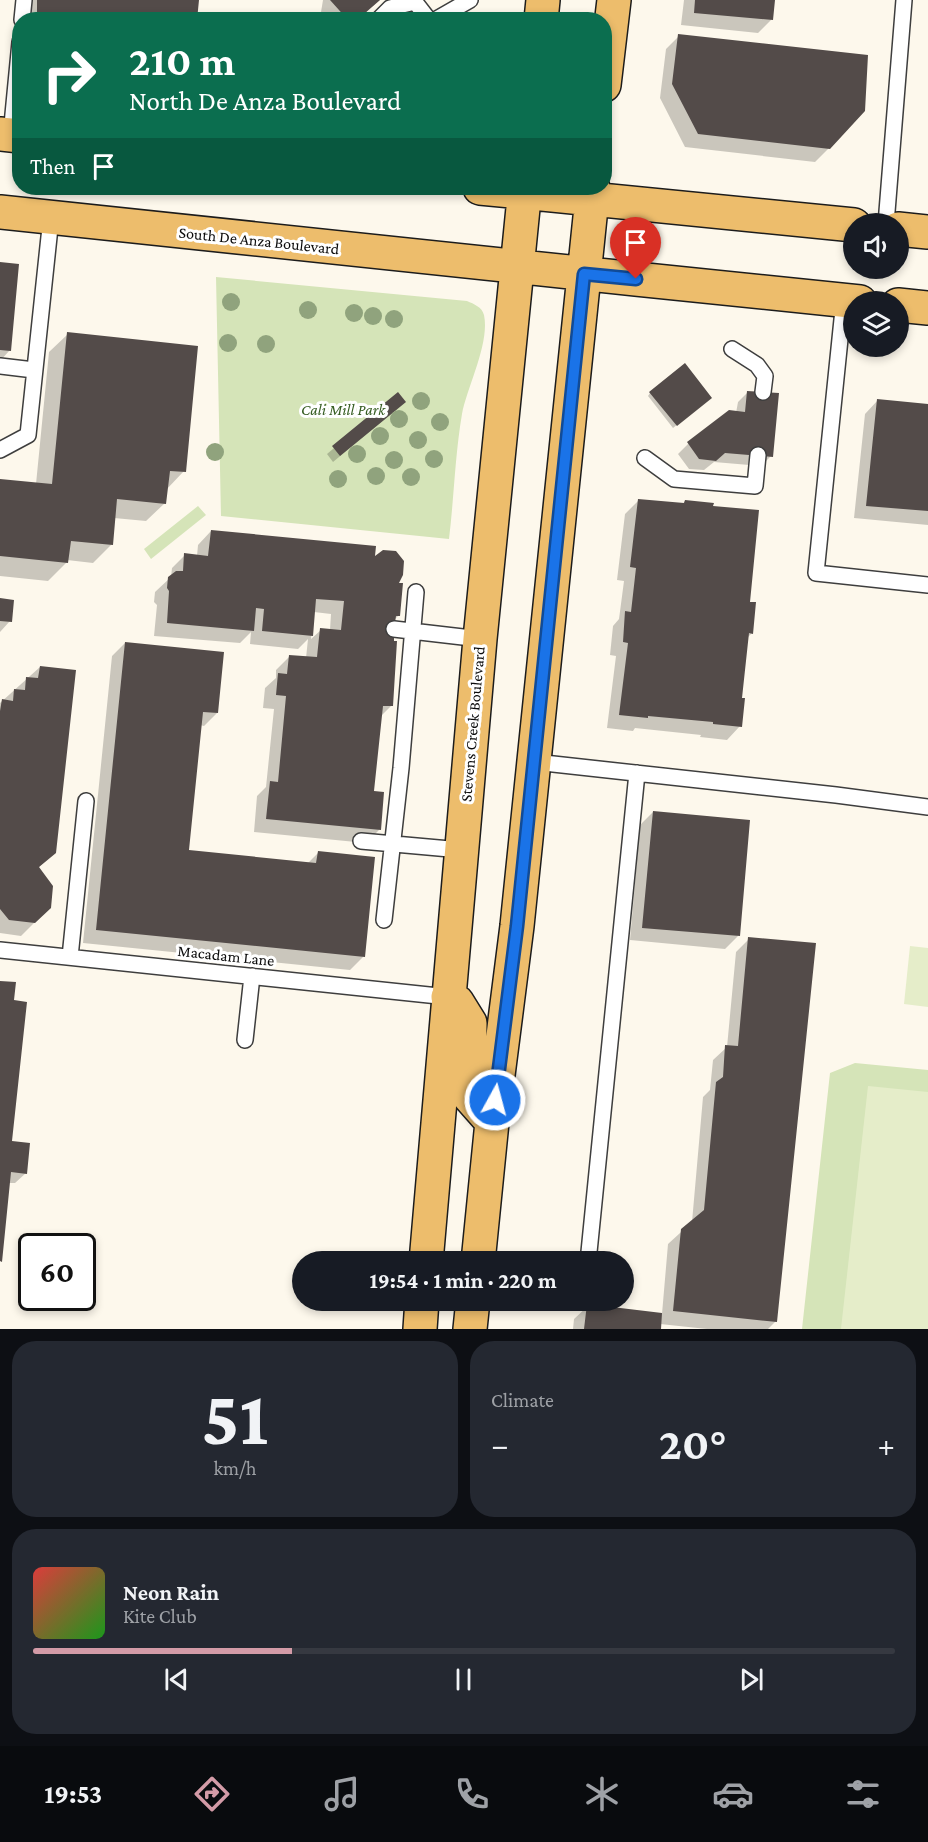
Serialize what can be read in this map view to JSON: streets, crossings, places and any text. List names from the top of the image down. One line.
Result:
{"streets":{"main road":["South De Anza Boulevard","Stevens Creek Boulevard"],"lane":["Macadam Lane"]},"crossings":[["South De Anza Boulevard","Stevens Creek Boulevard"],["Stevens Creek Boulevard","Macadam Lane"]],"parks":["Cali Mill Park"],"page":{"turn":["210 m","North De Anza Boulevard"],"then":"Then","limit":"60","trip":"19:54 · 1 min · 220 m","tile":[["51","km/h"],"Climate"],"heat":["−","20°","+"],"song":["Neon Rain","Kite Club"],"tabs":"19:53"}}
